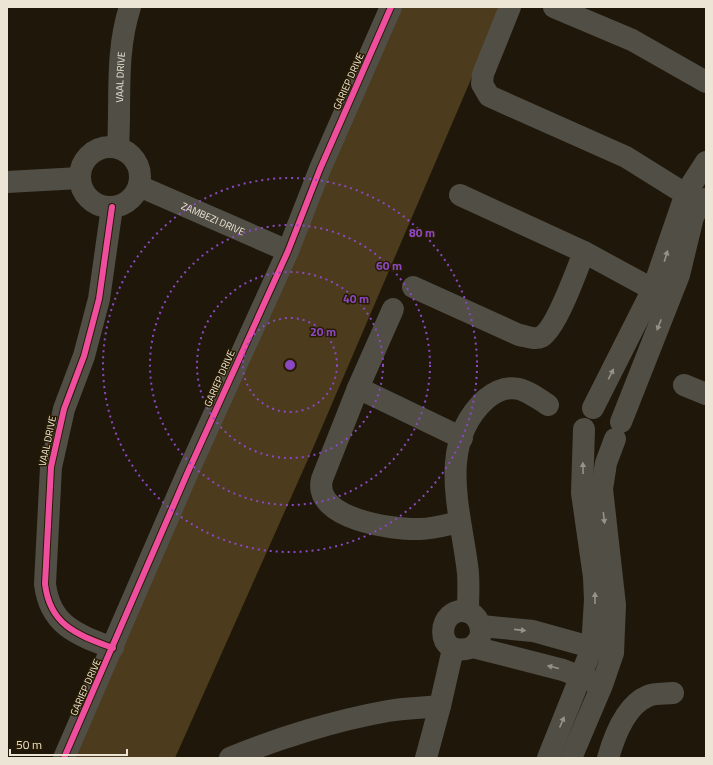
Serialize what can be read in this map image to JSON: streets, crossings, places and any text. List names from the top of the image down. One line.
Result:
{"streets":{"street":["VAAL DRIVE","GARIEP DRIVE","ZAMBEZI DRIVE"]},"crossings":[["VAAL DRIVE","GARIEP DRIVE"],["VAAL DRIVE","ZAMBEZI DRIVE"],["GARIEP DRIVE","ZAMBEZI DRIVE"]],"scale_bar":"50 m","rings":["80 m","60 m","40 m","20 m"]}
